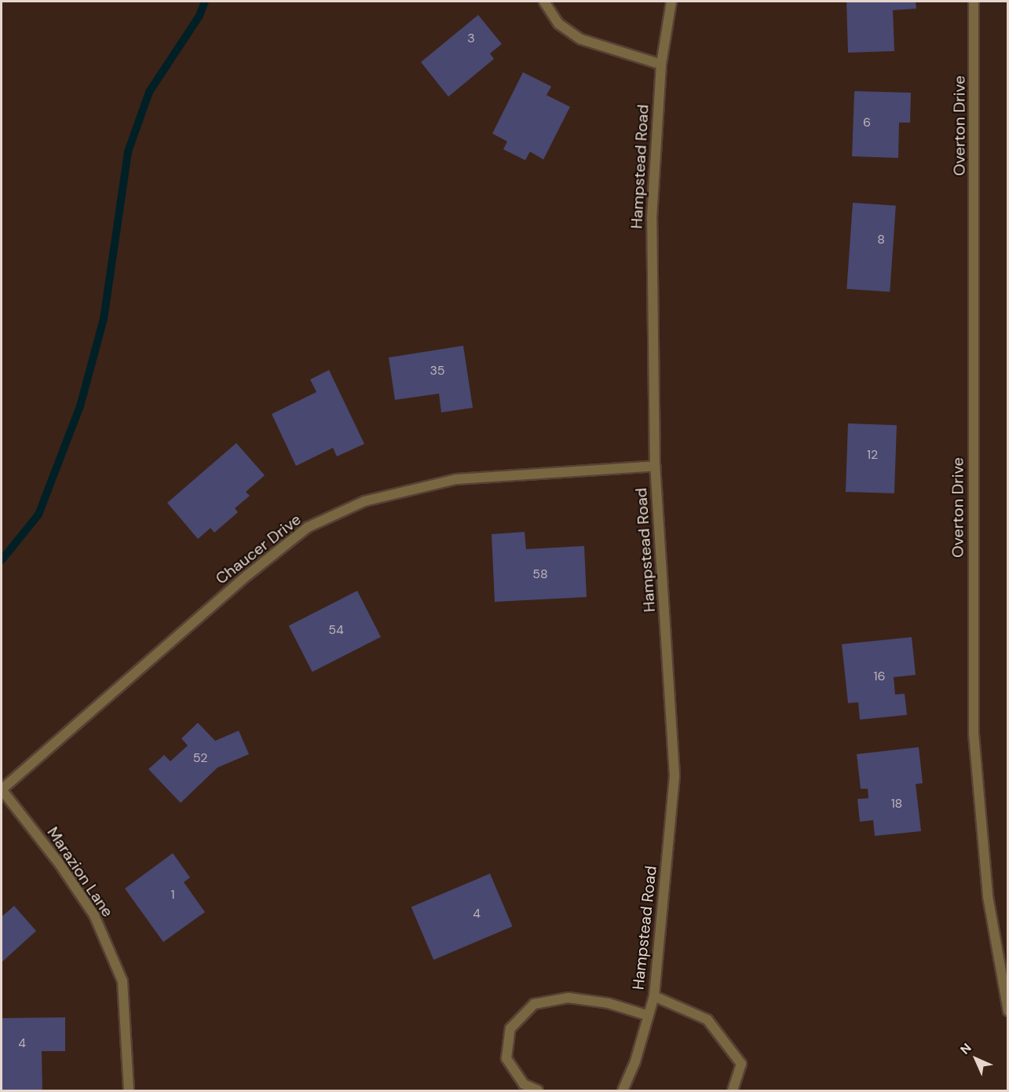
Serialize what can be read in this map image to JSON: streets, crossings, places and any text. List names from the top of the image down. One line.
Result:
{"streets":{"street":["Overton Drive","Hampstead Road","Chaucer Drive","Marazion Lane"]},"crossings":[["Hampstead Road","Chaucer Drive"],["Chaucer Drive","Marazion Lane"]],"house_numbers":["3","6","8","35","12","58","54","16","52","18","1","4","4"],"north":"top left"}
